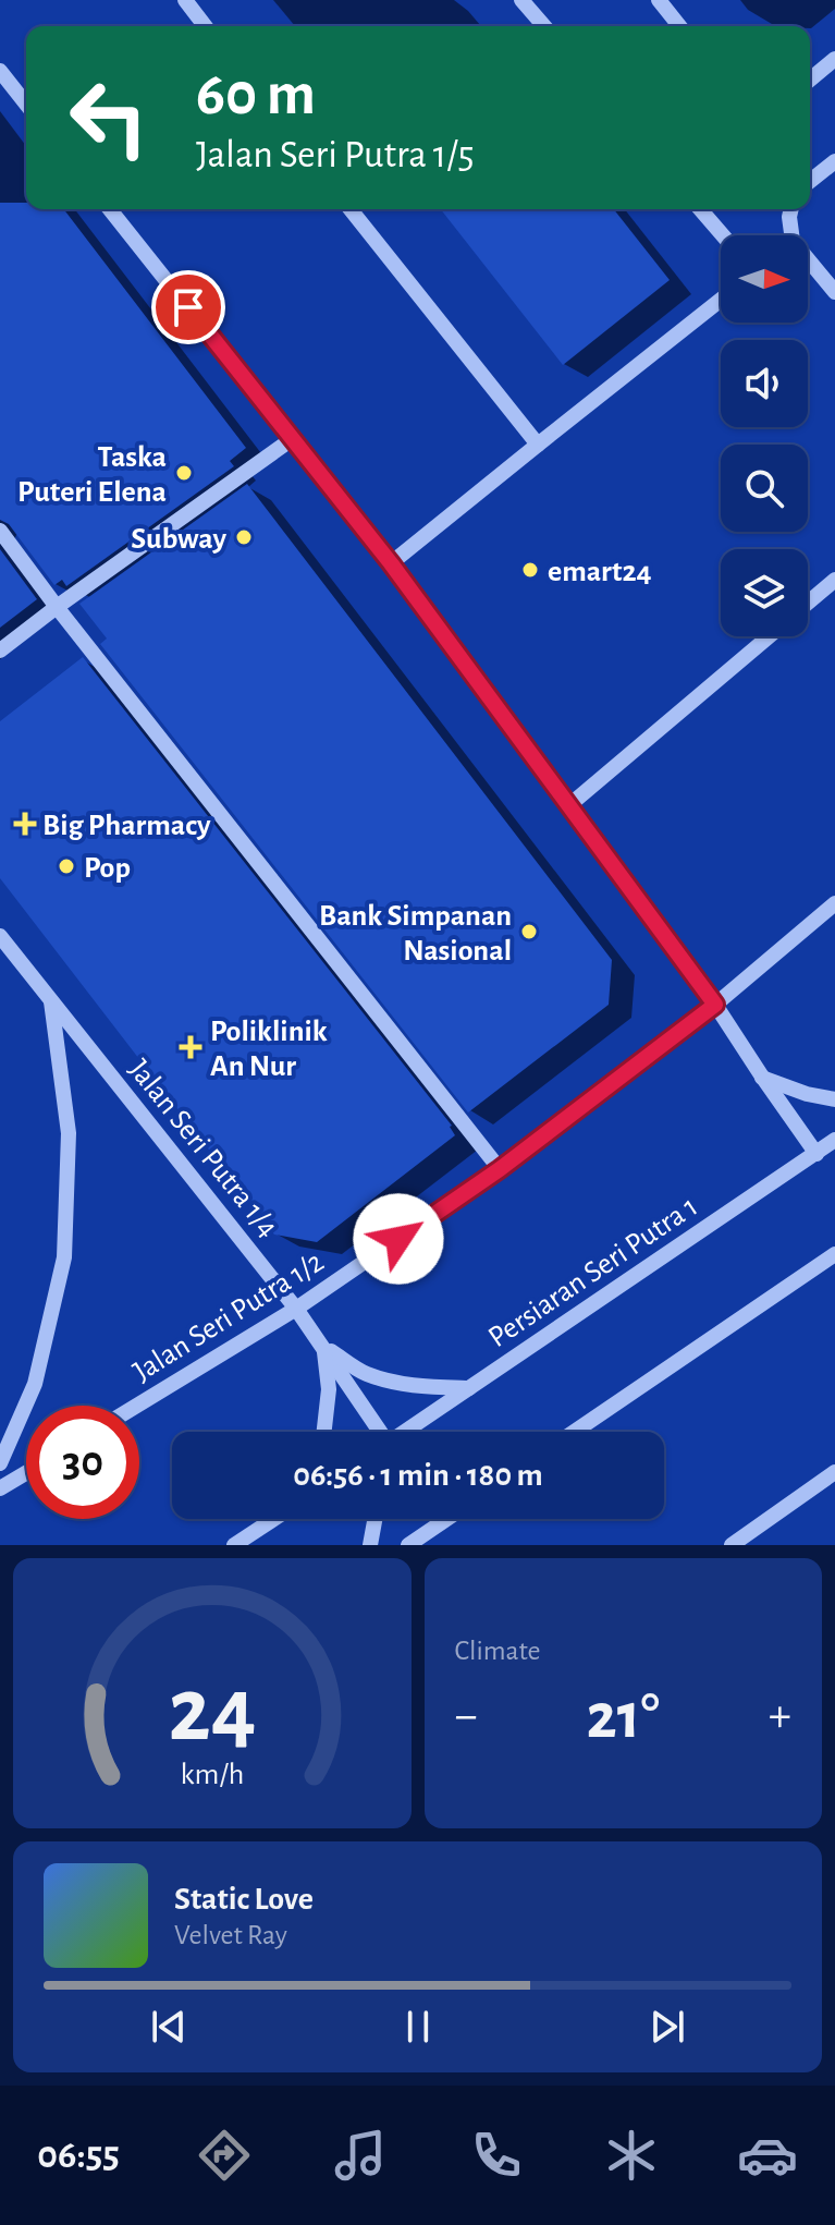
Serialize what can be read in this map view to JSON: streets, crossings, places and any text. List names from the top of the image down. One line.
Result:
{"streets":{"street":["Jalan Seri Putra 1/4","Persiaran Seri Putra 1","Jalan Seri Putra 1/2"]},"crossings":[["Jalan Seri Putra 1/4","Jalan Seri Putra 1/2"]],"places":{"other":["Taska Puteri Elena","Subway","emart24","Pop","Bank Simpanan Nasional"],"health":["Big Pharmacy","Poliklinik An Nur"]},"north":"right","page":{"turn":["60 m","Jalan Seri Putra 1/5"],"limit":"30","trip":"06:56 · 1 min · 180 m","tile":"Climate","heat":["−","21°","+"],"song":["Static Love","Velvet Ray"],"tabs":"06:55","gauge":["24","km/h"]}}
